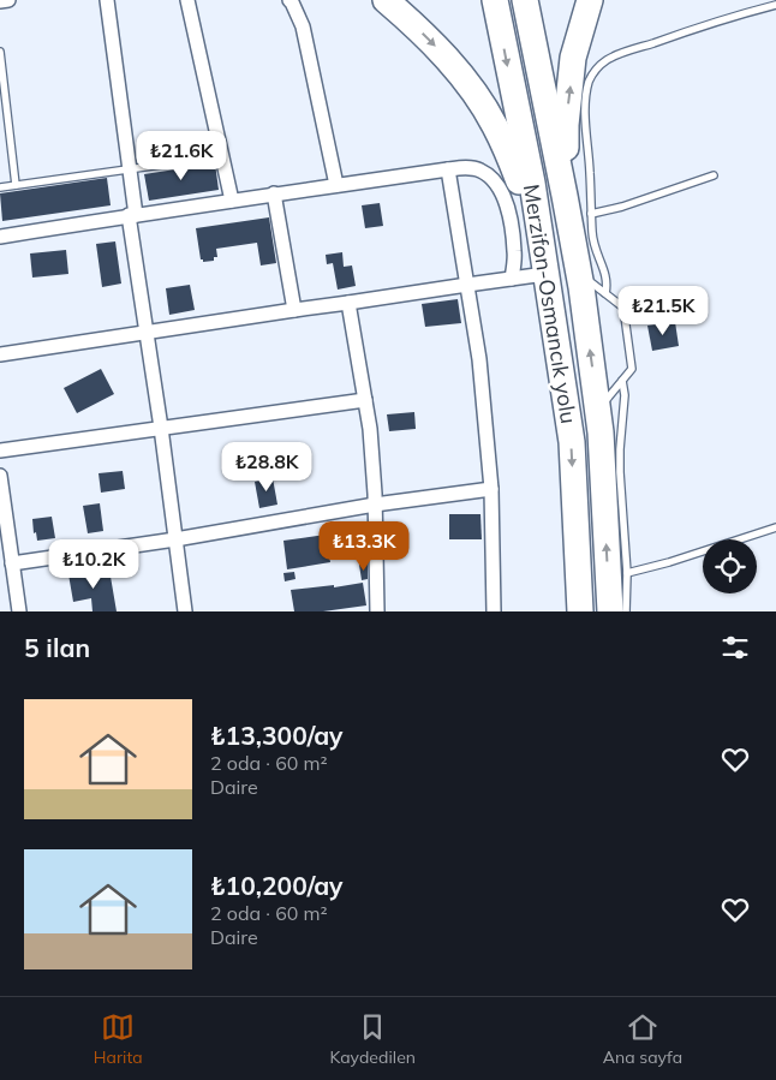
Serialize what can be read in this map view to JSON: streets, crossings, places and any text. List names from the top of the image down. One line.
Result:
{"streets":{"highway":["Merzifon-Osmancık yolu"]},"page":{"price":["₺21.6K","₺21.5K","₺28.8K","₺13.3K","₺10.2K"],"heading":"5 ilan","list":[{"name":"₺13,300/ay","note":"2 oda · 60 m² · Daire"},{"name":"₺10,200/ay","note":"2 oda · 60 m² · Daire"}],"tabs":["Harita","Kaydedilen","Ana sayfa"]}}
